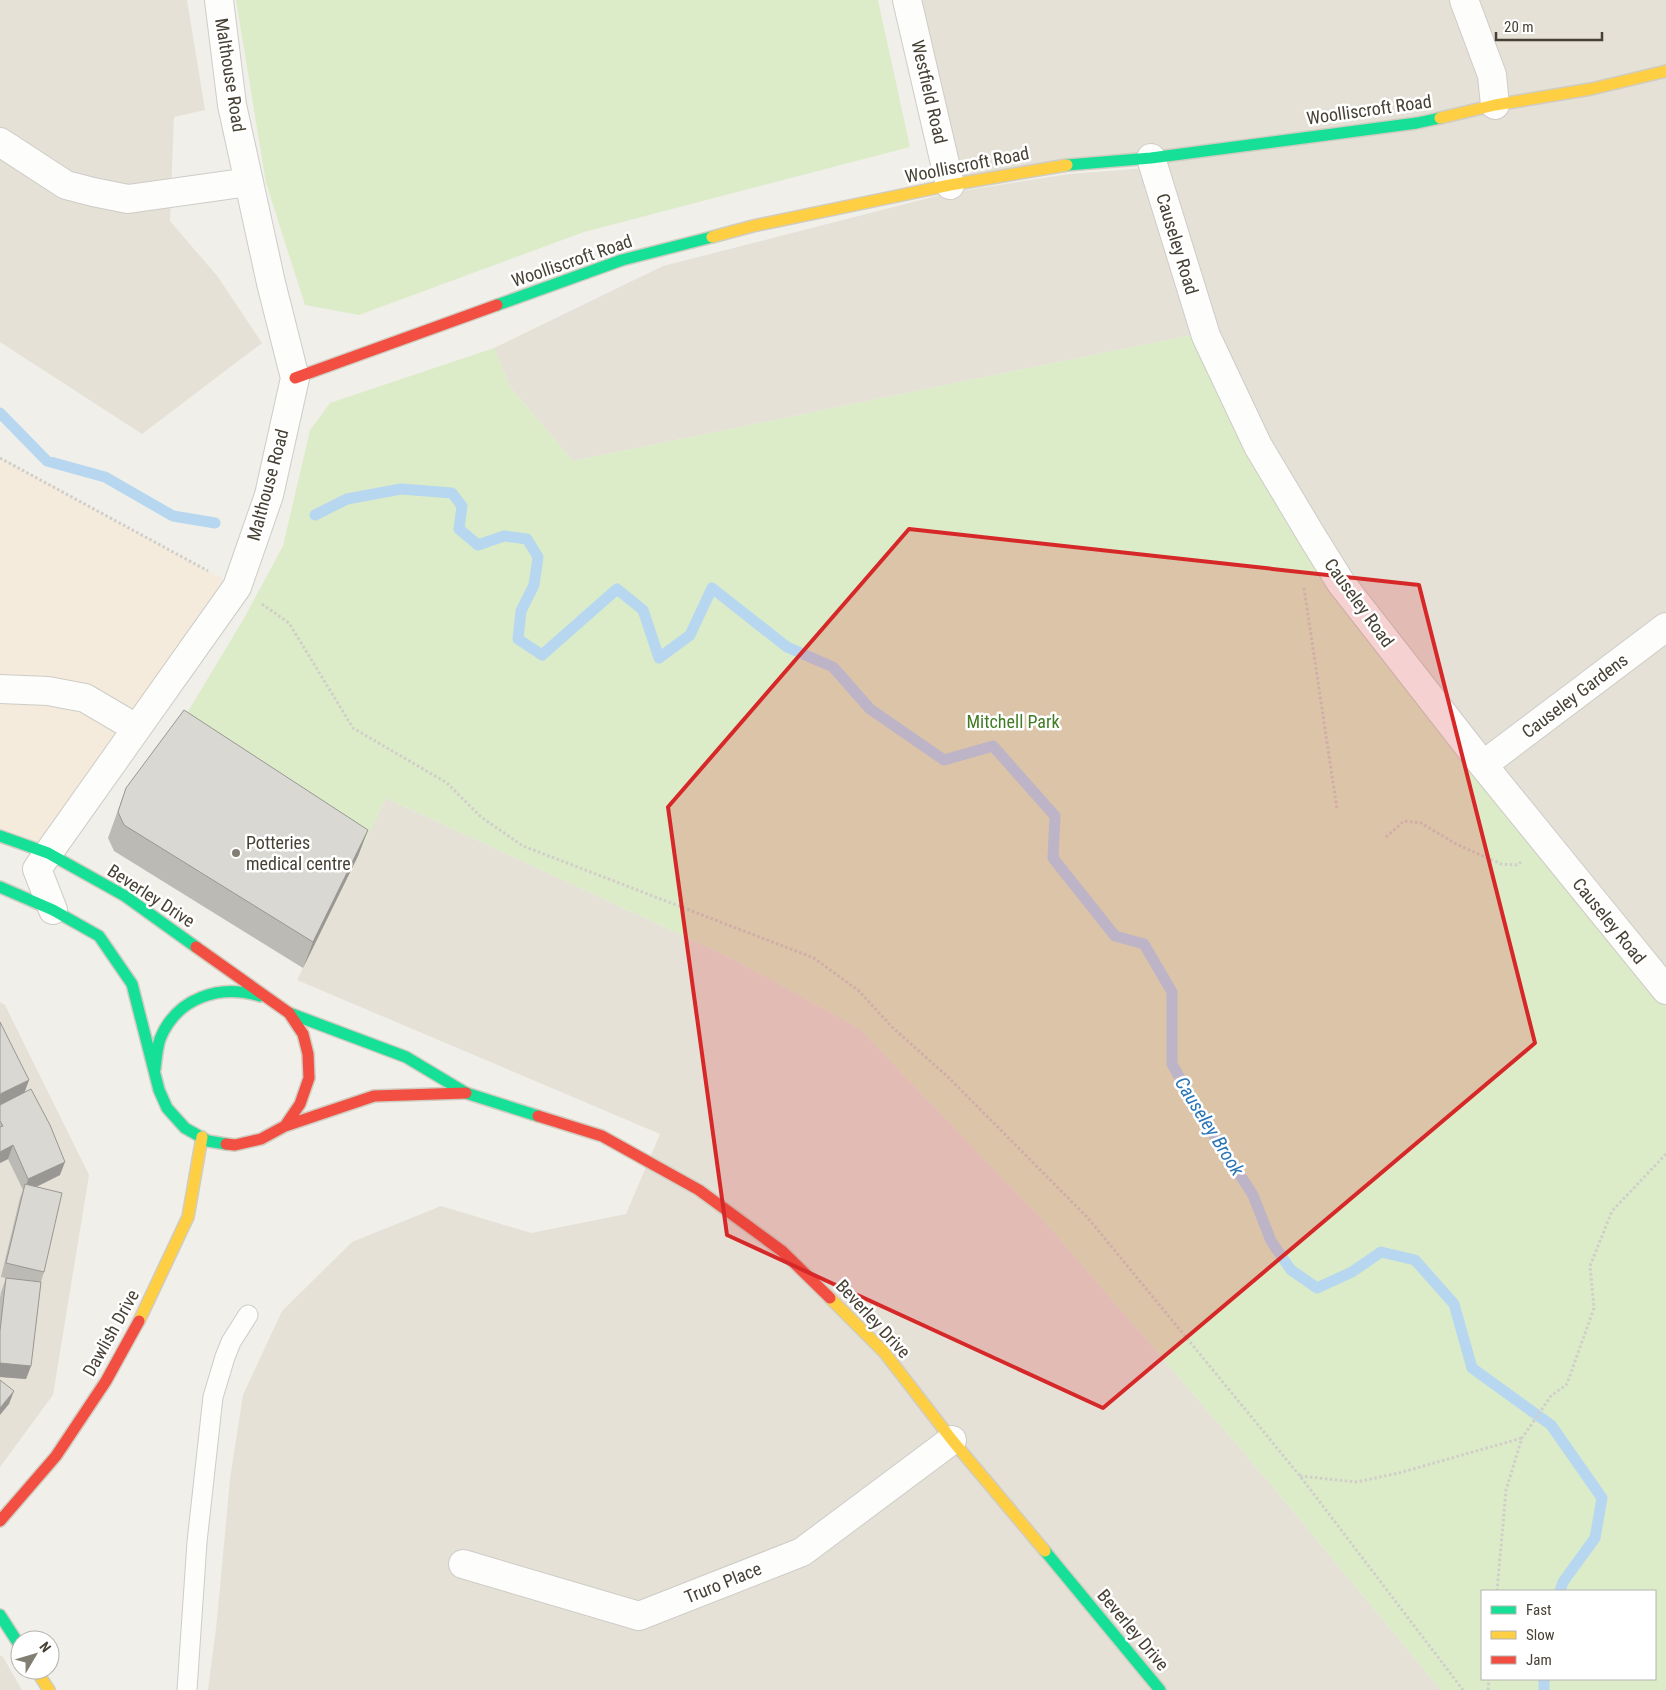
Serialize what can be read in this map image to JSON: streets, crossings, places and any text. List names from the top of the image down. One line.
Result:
{"streets":{"street":["Malthouse Road","Westfield Road","Woolliscroft Road","Causeley Road","Causeley Gardens","Beverley Drive","Dawlish Drive","Truro Place"]},"crossings":[["Malthouse Road","Woolliscroft Road"],["Malthouse Road","Beverley Drive"],["Westfield Road","Woolliscroft Road"],["Woolliscroft Road","Causeley Road"],["Causeley Road","Causeley Gardens"],["Beverley Drive","Dawlish Drive"],["Beverley Drive","Truro Place"]],"water":["Causeley Brook"],"parks":["Mitchell Park"],"places":["Potteries medical centre"],"legend":["Fast","Slow","Jam"],"scale_bar":"20 m","north":"top right"}
